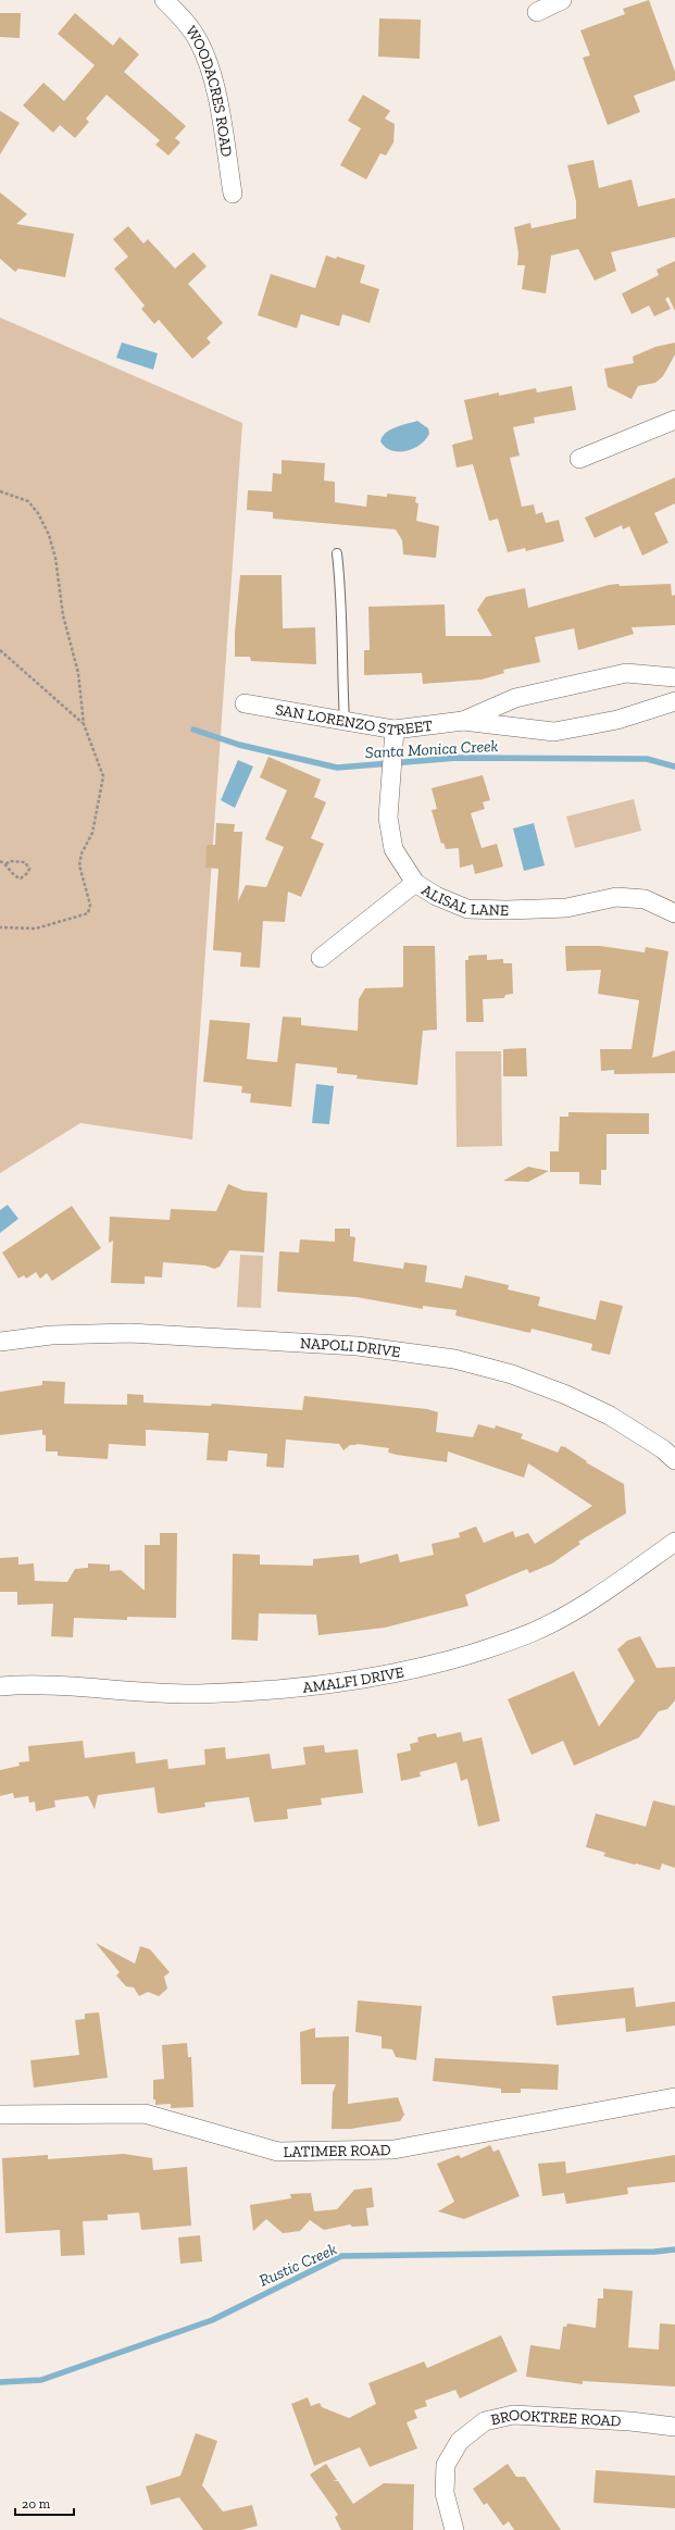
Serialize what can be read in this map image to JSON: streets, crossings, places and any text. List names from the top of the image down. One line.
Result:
{"streets":{"street":["WOODACRES ROAD","SAN LORENZO STREET","ALISAL LANE","NAPOLI DRIVE","AMALFI DRIVE","LATIMER ROAD","BROOKTREE ROAD"]},"crossings":[["SAN LORENZO STREET","ALISAL LANE"]],"water":["Santa Monica Creek","Rustic Creek"],"scale_bar":"20 m"}
